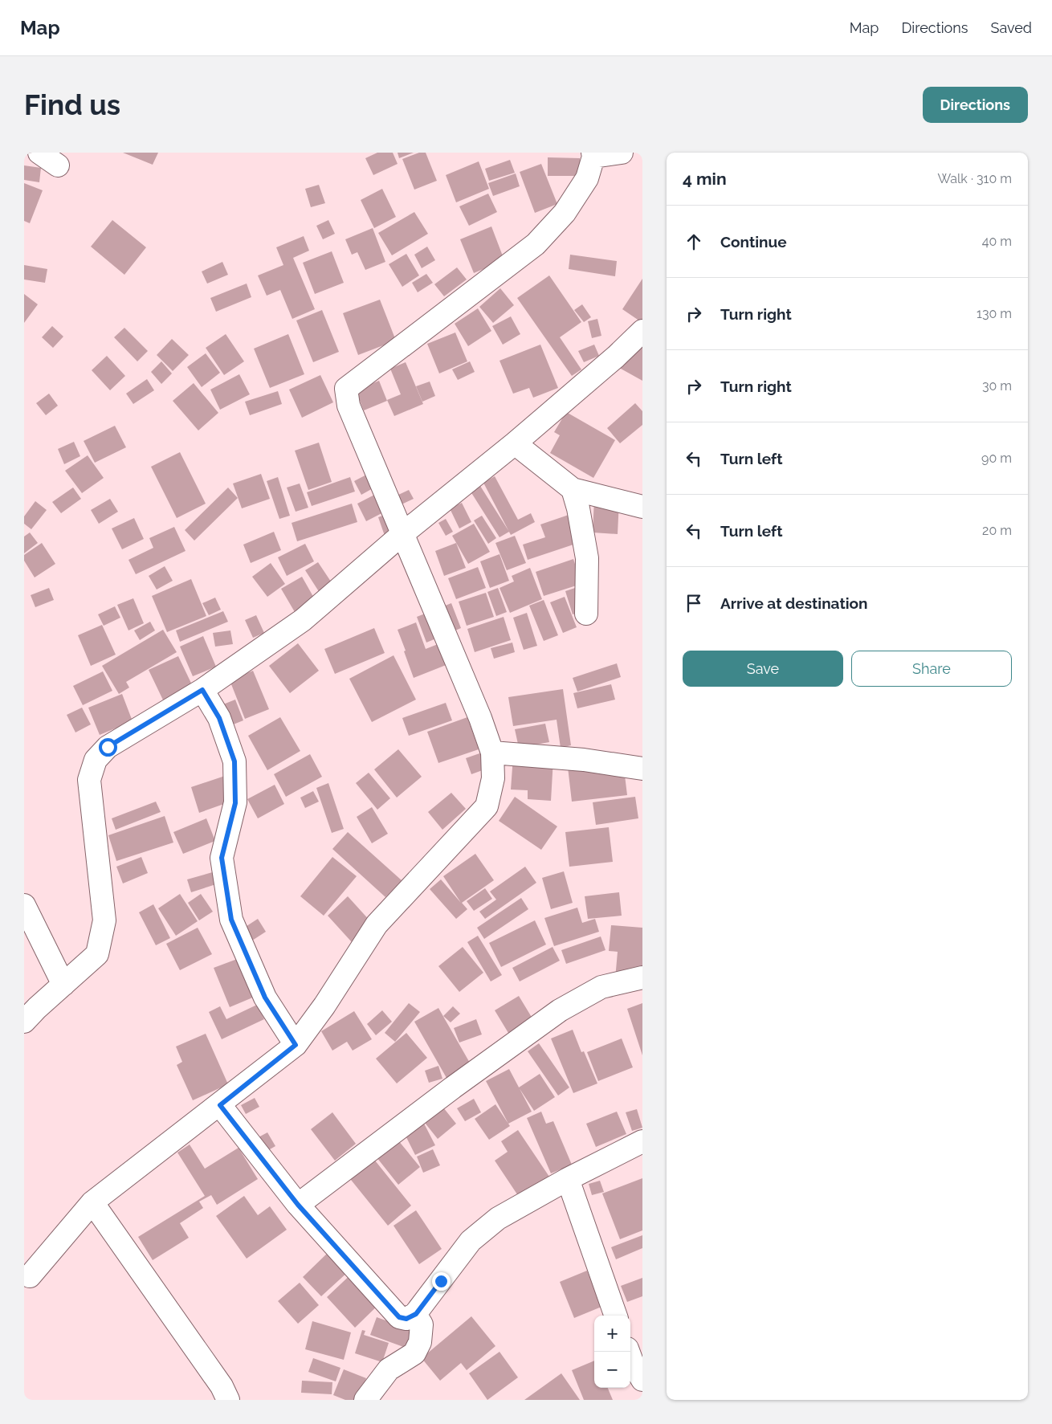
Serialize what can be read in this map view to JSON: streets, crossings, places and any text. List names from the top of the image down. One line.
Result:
{"page":{"header":"Map","nav":["Map","Directions","Saved"],"buttons":["Directions",["Save","Share"]],"title":"Find us","heading":["4 min","Walk · 310 m"],"list":[["Continue","40 m"],["Turn right","130 m"],["Turn right","30 m"],["Turn left","90 m"],["Turn left","20 m"],"Arrive at destination"],"map_buttons":["+","−"]}}
